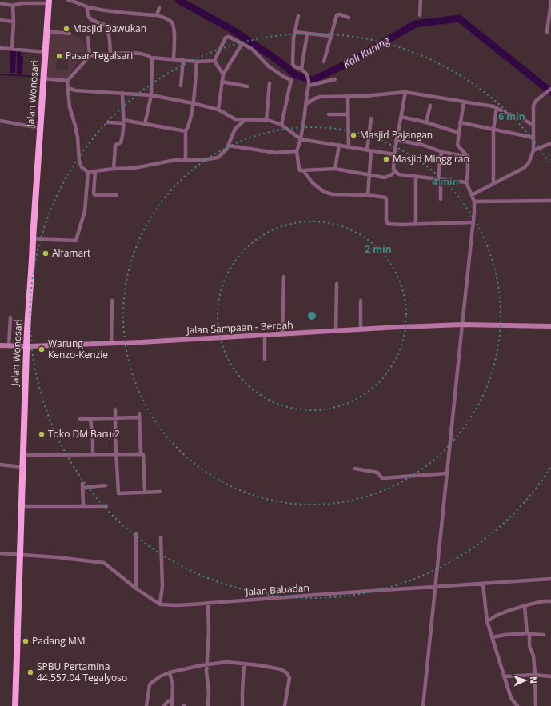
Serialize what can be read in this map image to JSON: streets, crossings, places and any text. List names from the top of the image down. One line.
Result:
{"streets":{"highway":["Jalan Wonosari"],"main road":["Jalan Sampaan - Berbah"],"street":["Jalan Babadan"]},"crossings":[["Jalan Wonosari","Jalan Sampaan - Berbah"]],"water":["Kali Kuning"],"places":["Masjid Dawukan","Pasar Tegalsari","Masjid Pajangan","Masjid Minggiran","Alfamart","Warung Kenzo-Kenzie","Toko DM Baru 2","Padang MM","SPBU Pertamina 44.557.04 Tegalyoso"],"north":"right","rings":["6 min","4 min","2 min"]}
